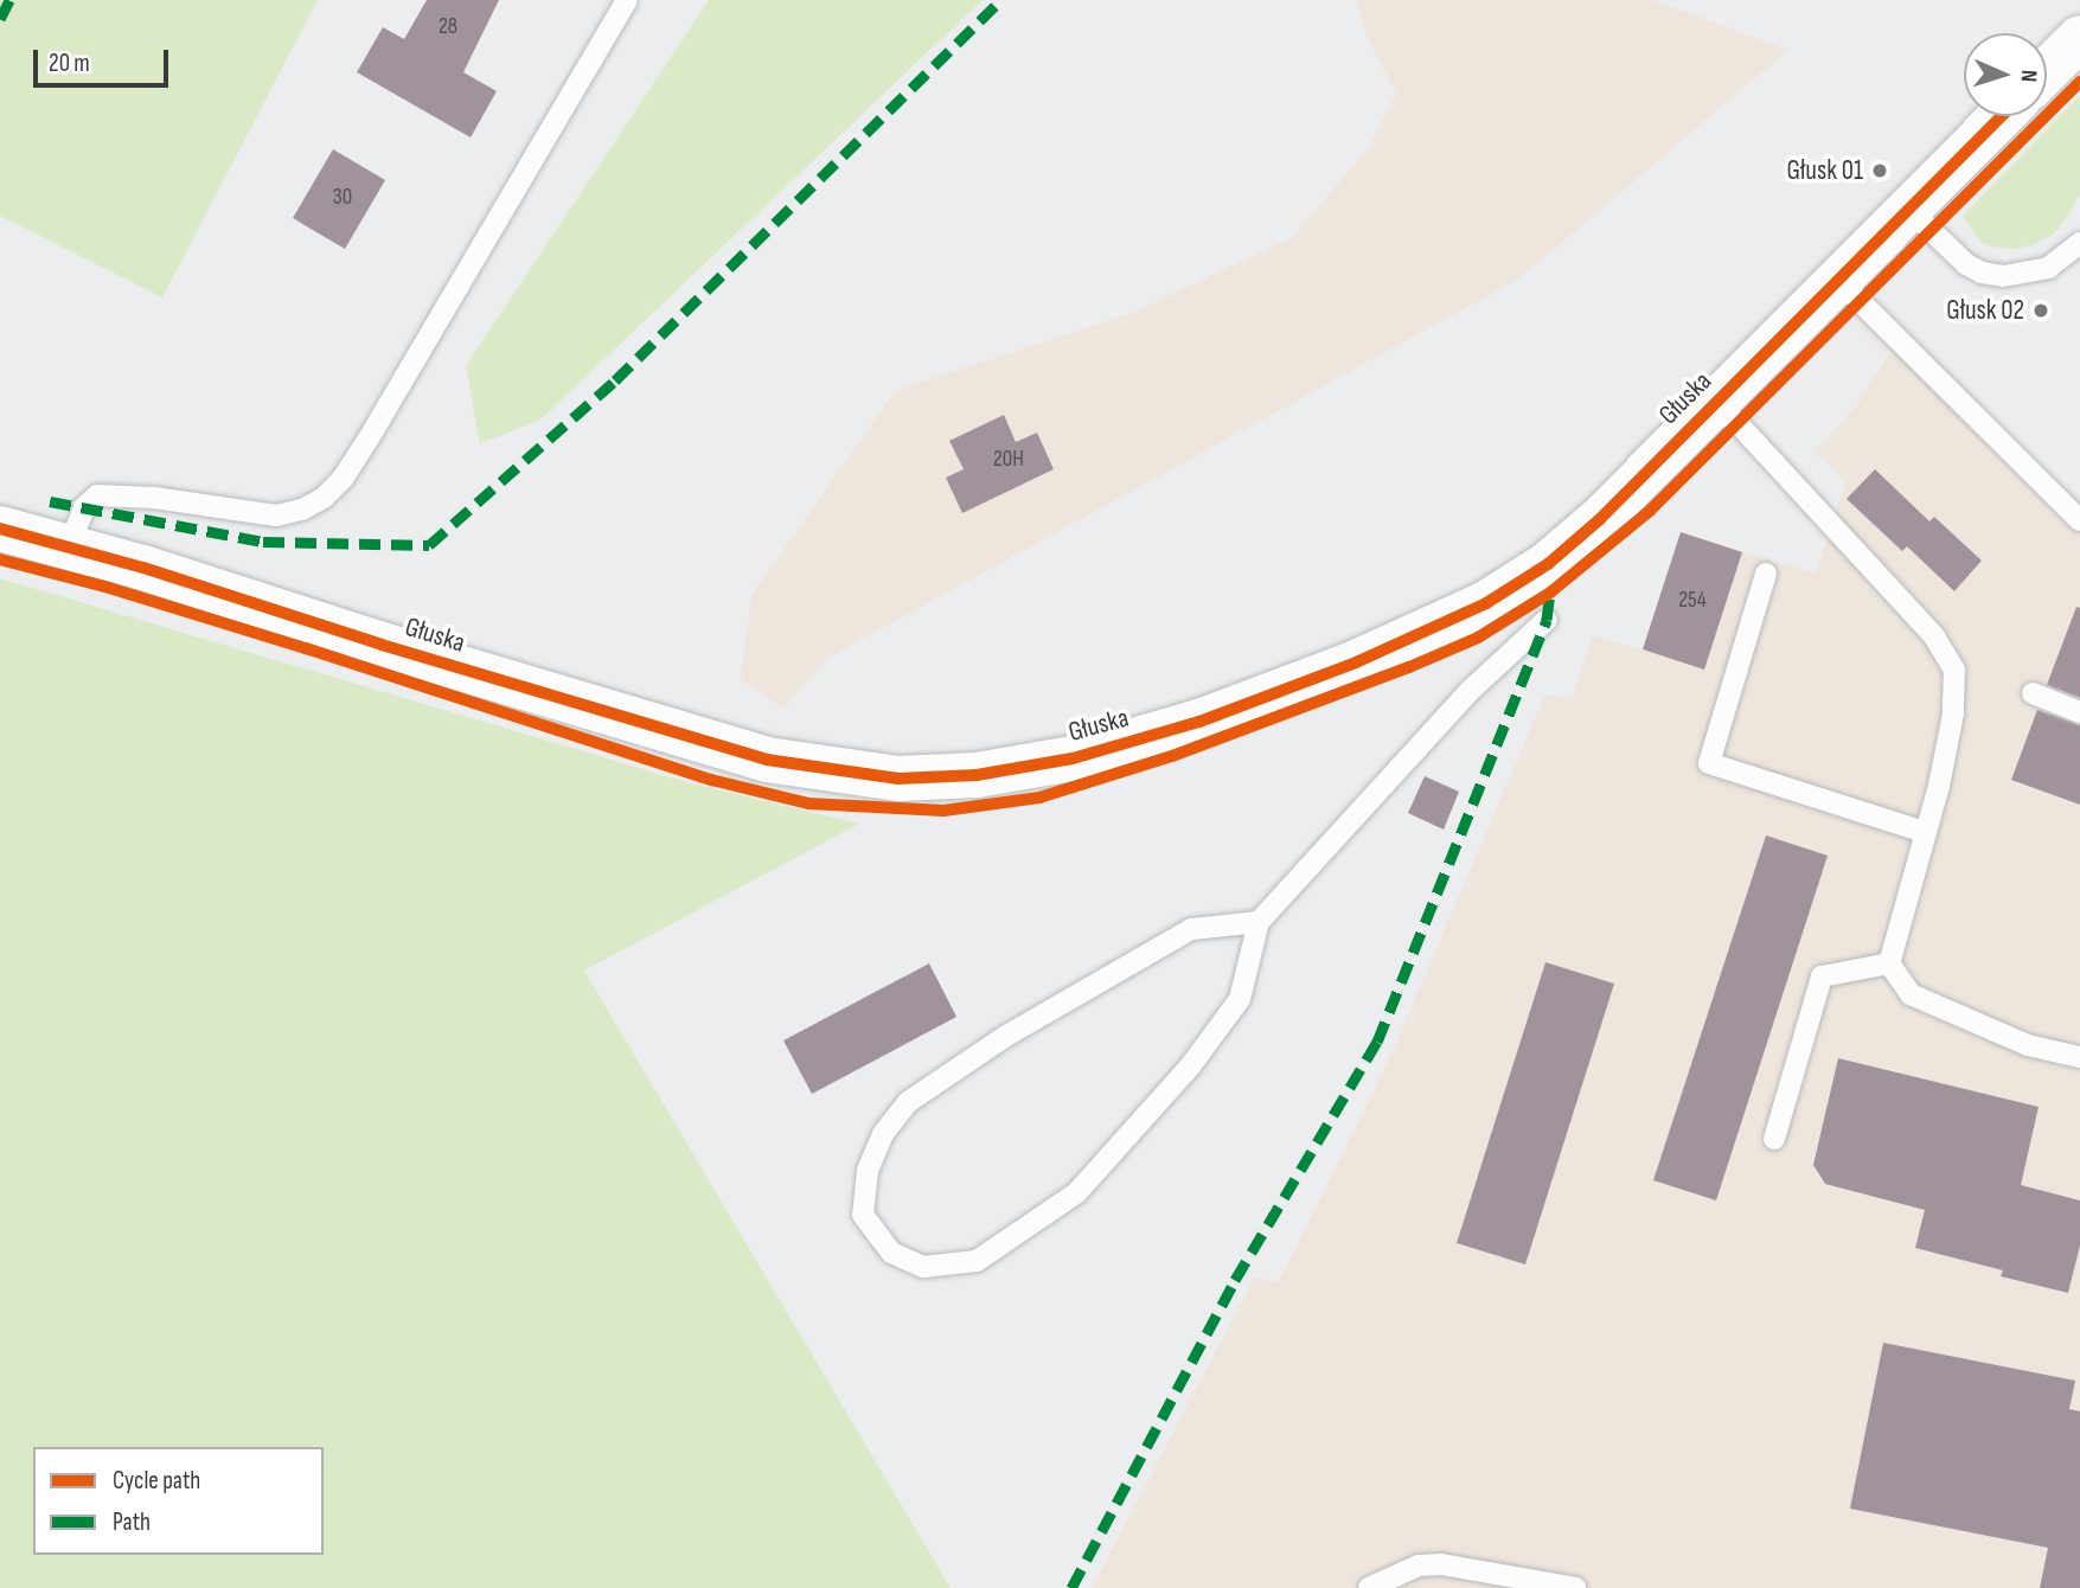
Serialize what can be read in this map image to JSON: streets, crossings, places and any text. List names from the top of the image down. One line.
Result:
{"streets":{"street":["Głuska"]},"places":["Głusk 01","Głusk 02"],"house_numbers":["28","30","20H","254"],"legend":["Cycle path","Path"],"scale_bar":"20 m","north":"right"}
